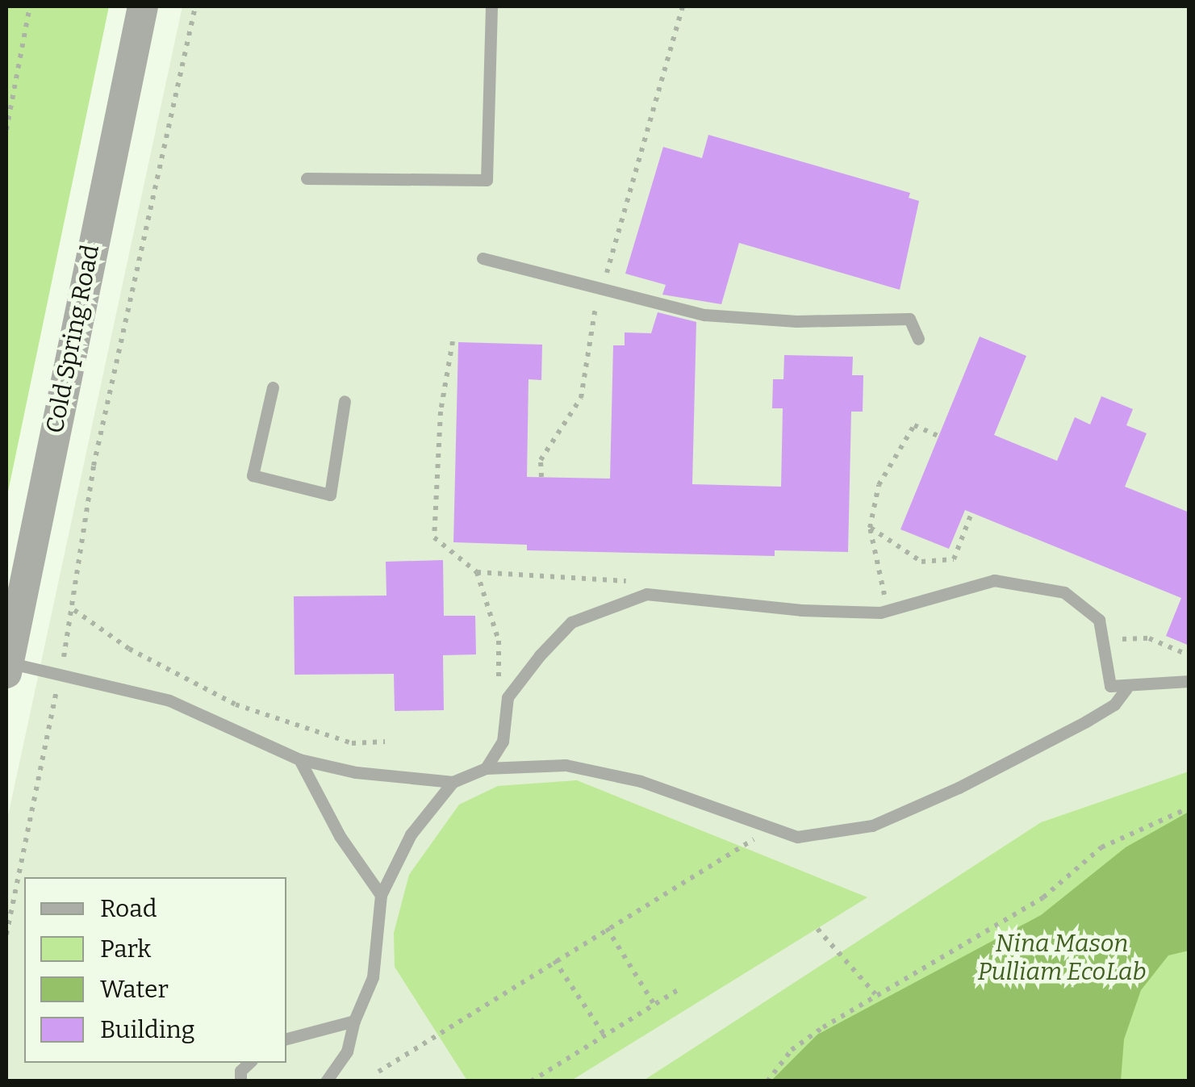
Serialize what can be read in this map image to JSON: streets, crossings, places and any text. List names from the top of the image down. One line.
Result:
{"streets":{"street":["Cold Spring Road"]},"parks":["Nina Mason Pulliam EcoLab"],"legend":["Road","Park","Water","Building"]}
